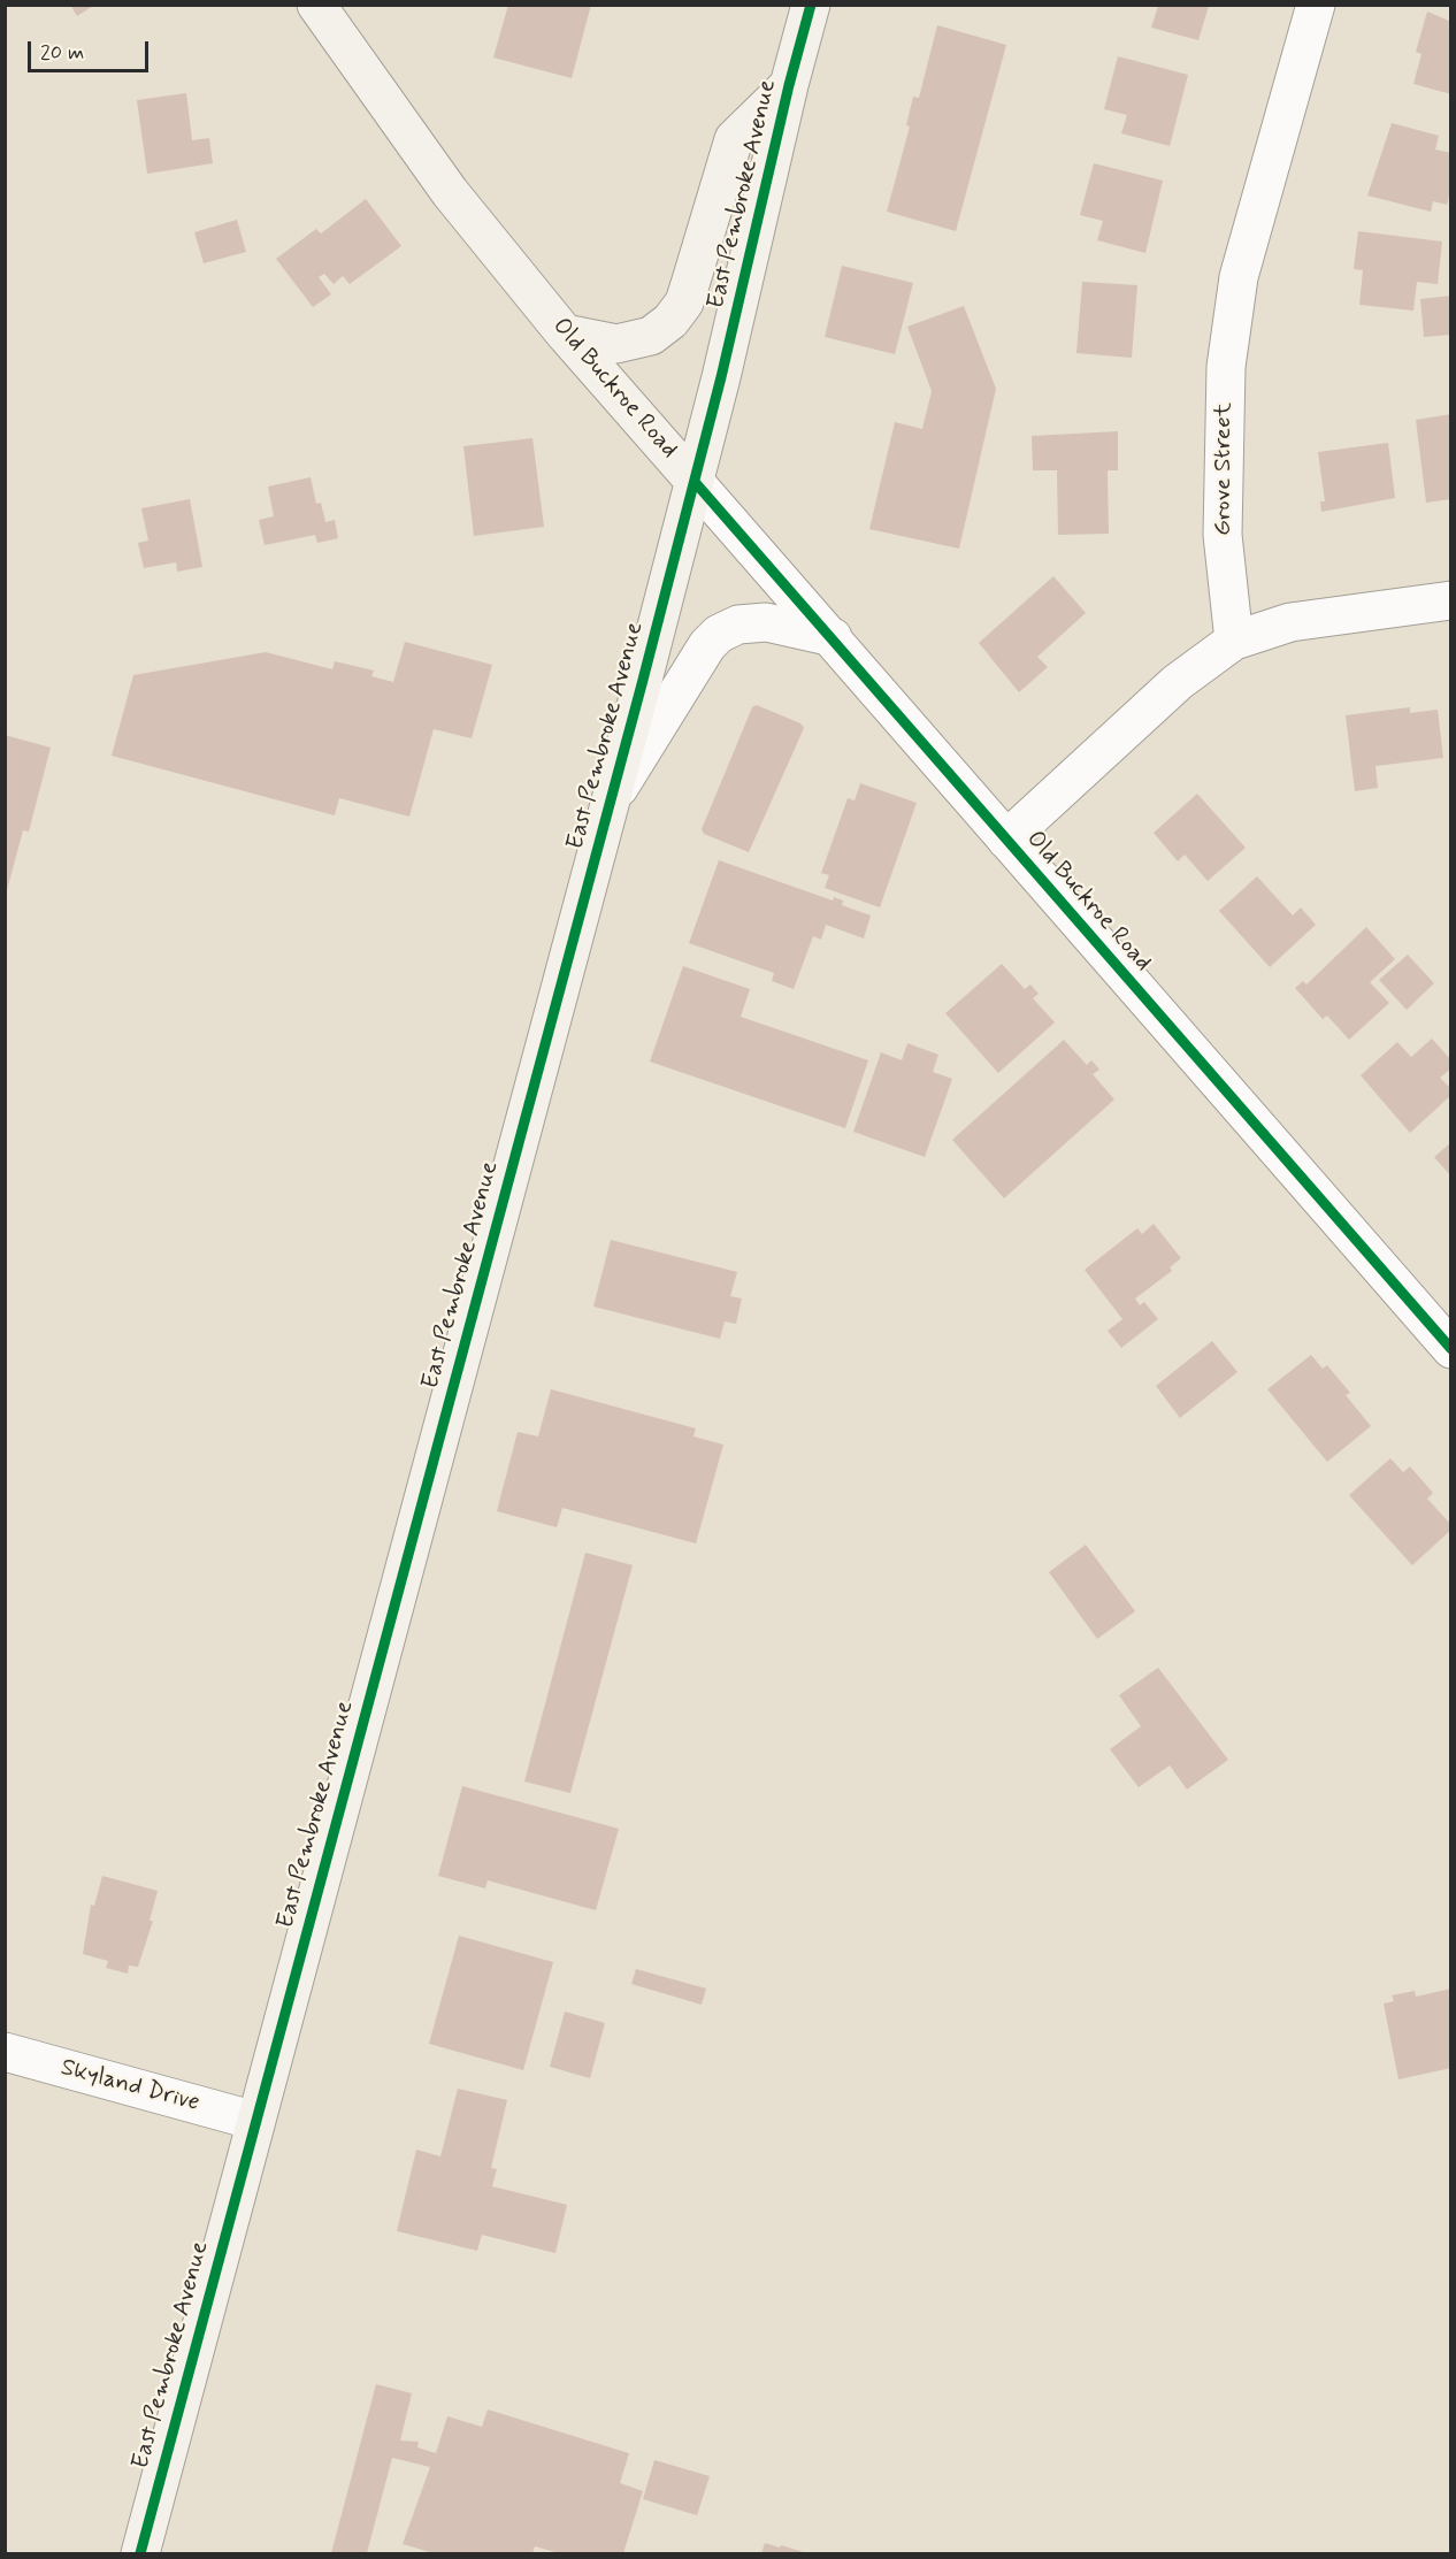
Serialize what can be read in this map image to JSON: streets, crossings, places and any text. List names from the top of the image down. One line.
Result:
{"streets":{"main road":["East Pembroke Avenue","Old Buckroe Road"],"street":["Grove Street","Skyland Drive"]},"crossings":[["East Pembroke Avenue","Old Buckroe Road"],["East Pembroke Avenue","Skyland Drive"]],"scale_bar":"20 m"}
